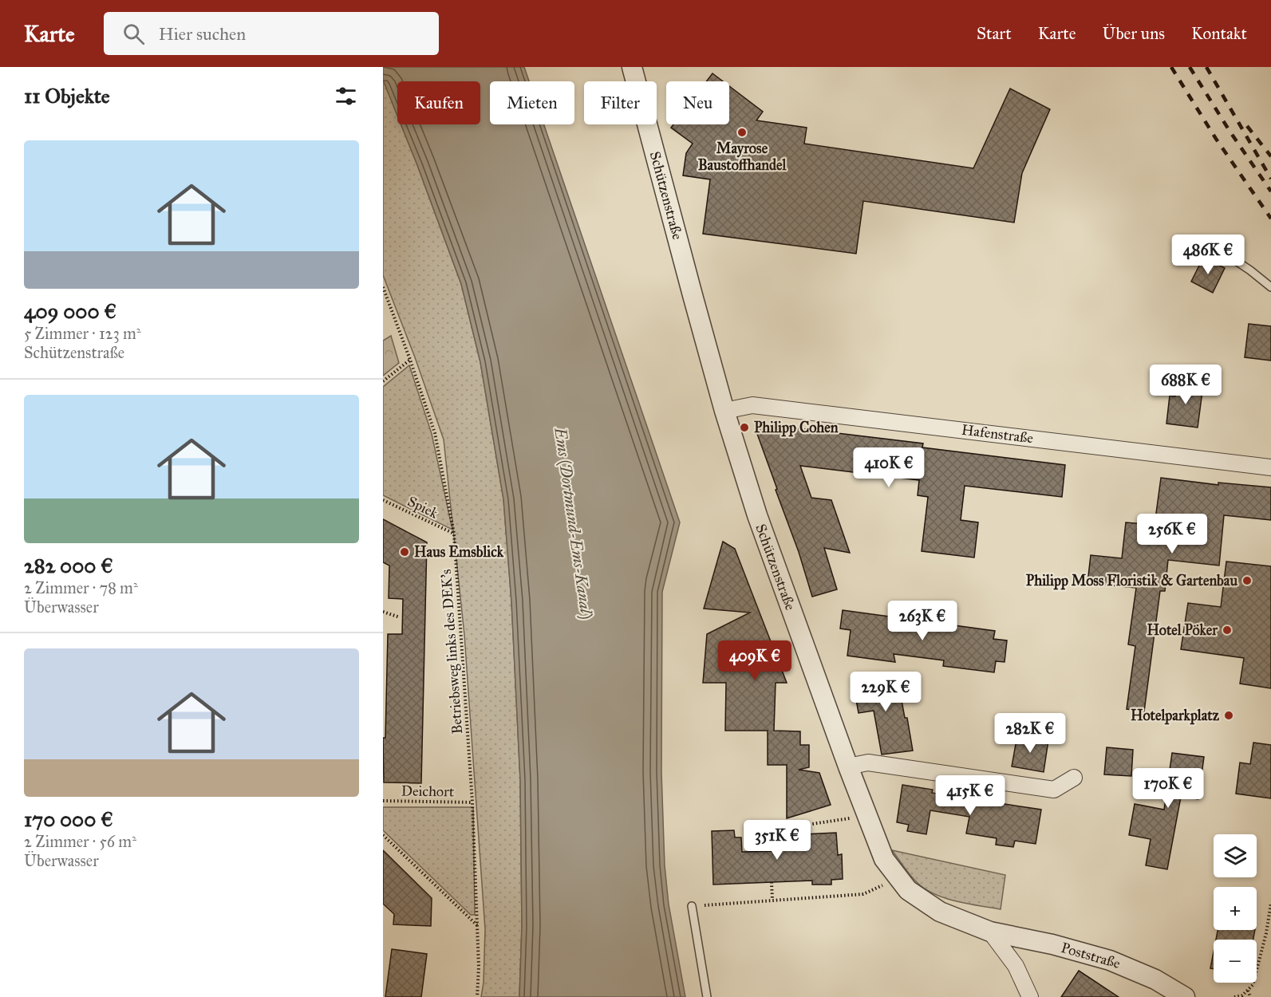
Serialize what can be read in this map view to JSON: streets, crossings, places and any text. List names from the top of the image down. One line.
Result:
{"streets":{"street":["Schützenstraße","Hafenstraße","Poststraße"],"path":["Spiek","Betriebsweg links des DEK's","Deichort"]},"crossings":[["Schützenstraße","Hafenstraße"],["Schützenstraße","Poststraße"],["Spiek","Betriebsweg links des DEK's"],["Betriebsweg links des DEK's","Deichort"]],"water":["Ems (Dortmund-Ems-Kanal)"],"places":["Mayrose Baustoffhandel","Philipp Cohen","Haus Emsblick","Philipp Moss Floristik & Gartenbau","Hotel Pöker","Hotelparkplatz"],"page":{"header":"Karte","search":"Hier suchen","nav":["Start","Karte","Über uns","Kontakt"],"heading":"11 Objekte","chip":["Kaufen","Mieten","Filter","Neu"],"list":[{"name":"409 000 €","note":"5 Zimmer · 123 m² · Schützenstraße"},{"name":"282 000 €","note":"2 Zimmer · 78 m² · Überwasser"},{"name":"170 000 €","note":"2 Zimmer · 56 m² · Überwasser"}],"price":["486K €","688K €","410K €","256K €","263K €","409K €","229K €","282K €","170K €","415K €","351K €"],"map_buttons":["+","−"]}}
